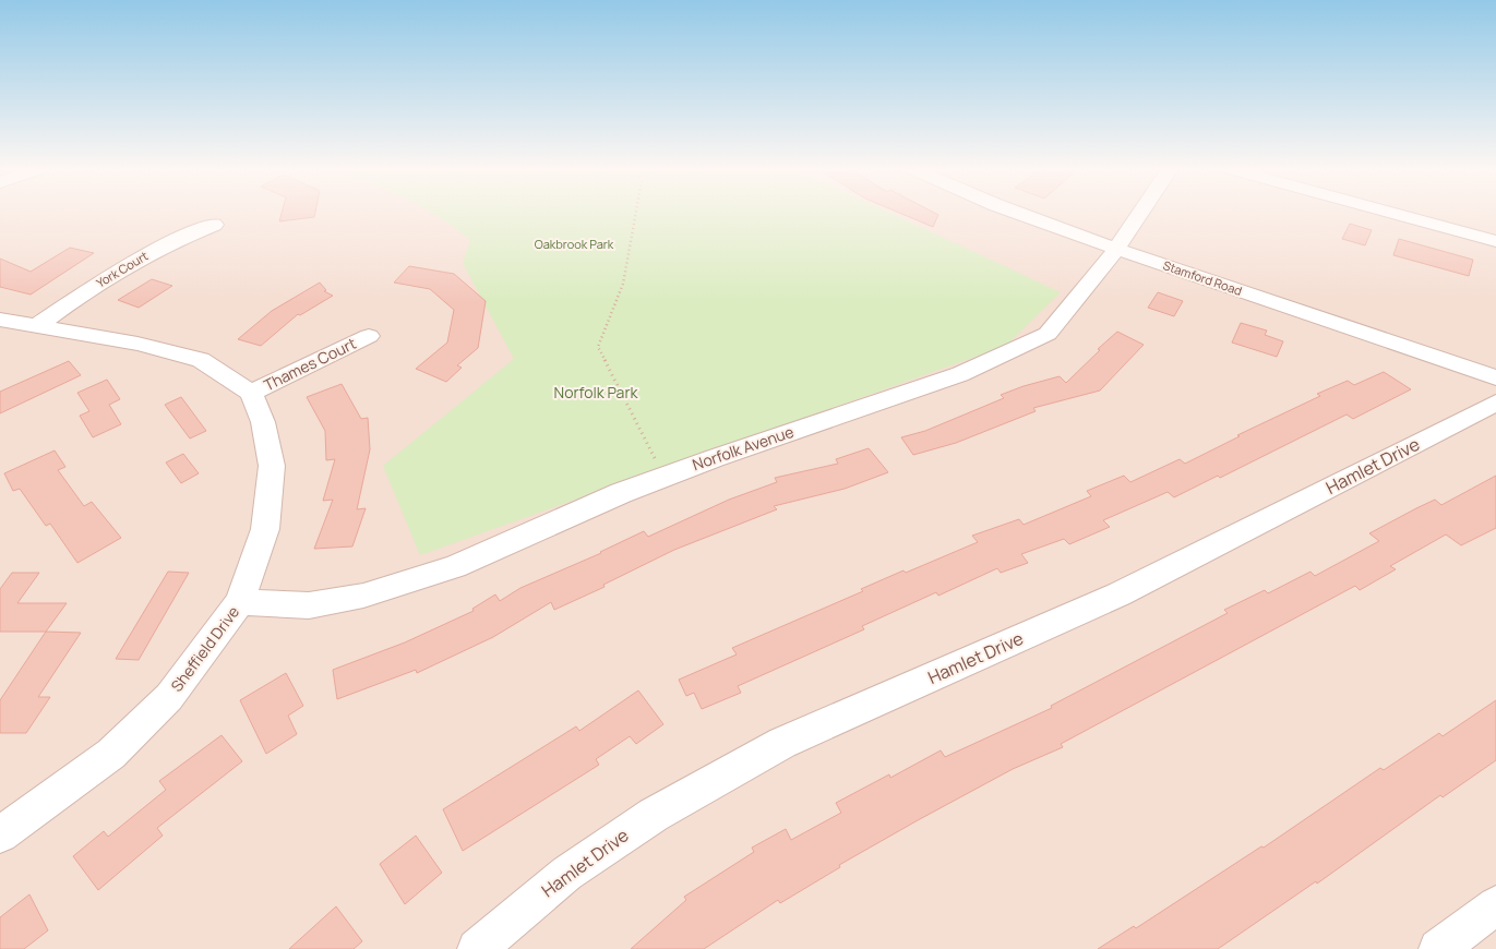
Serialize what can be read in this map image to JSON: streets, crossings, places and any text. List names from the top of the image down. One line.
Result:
{"streets":{"street":["York Court","Stamford Road","Thames Court","Norfolk Avenue","Hamlet Drive","Sheffield Drive"]},"crossings":[["Stamford Road","Norfolk Avenue"],["Thames Court","Sheffield Drive"],["Norfolk Avenue","Sheffield Drive"]],"parks":["Oakbrook Park","Norfolk Park"]}
